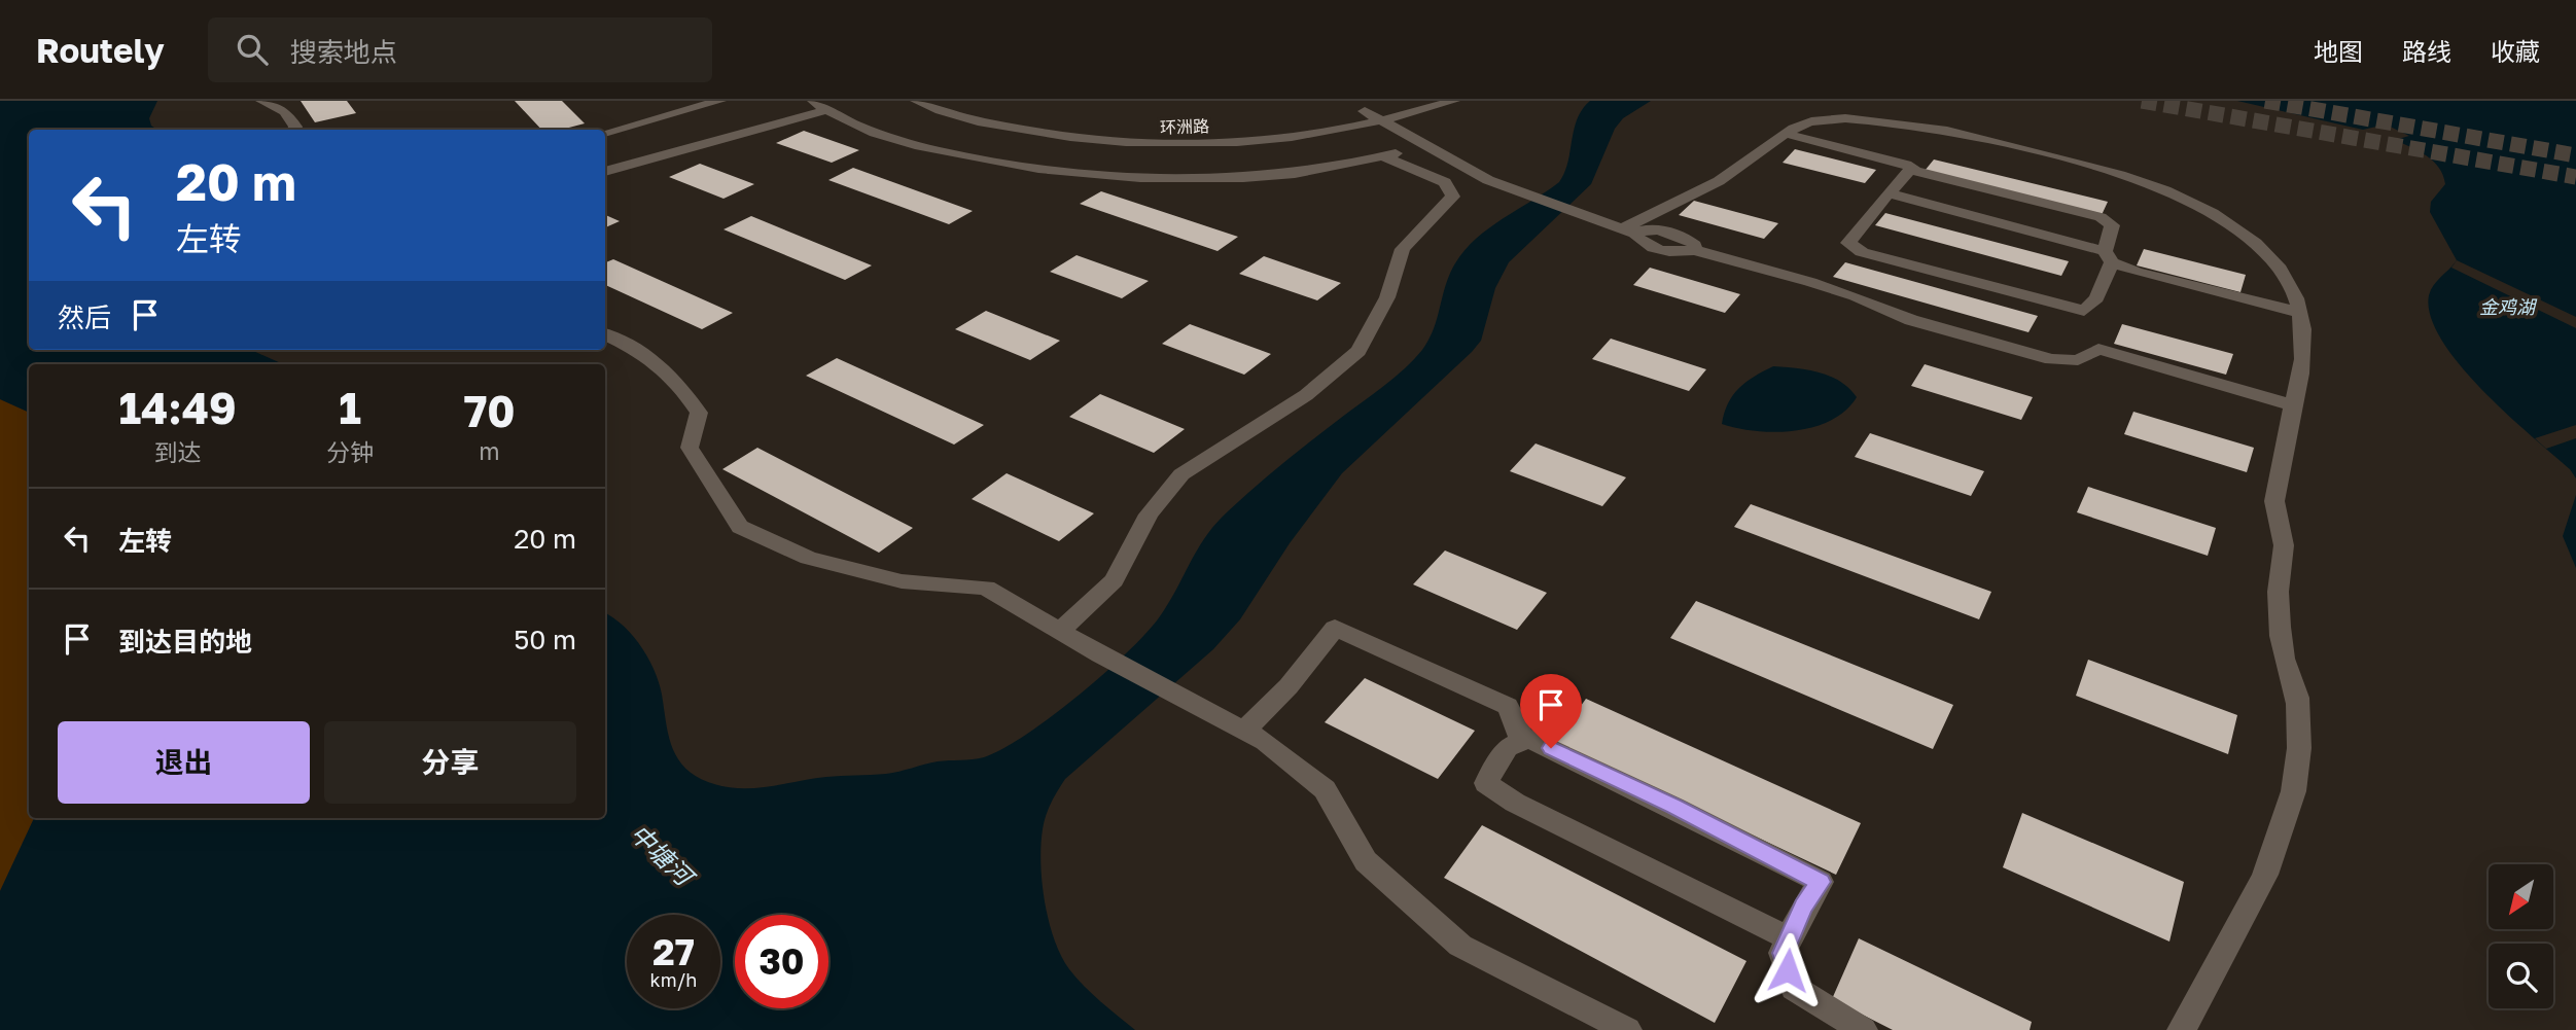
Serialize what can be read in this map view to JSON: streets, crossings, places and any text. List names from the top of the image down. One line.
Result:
{"streets":{"street":["环洲路"]},"water":["金鸡湖","中塘河"],"north":"bottom left","page":{"header":"Routely","search":"搜索地点","nav":["地图","路线","收藏"],"turn":["20 m","左转"],"then":"然后","eta":["14:49","到达","1","分钟","70","m"],"list":[{"name":"左转","value":"20 m"},{"name":"到达目的地","value":"50 m"}],"buttons":["退出","分享"],"speed":"27 km/h","limit":"30"}}
